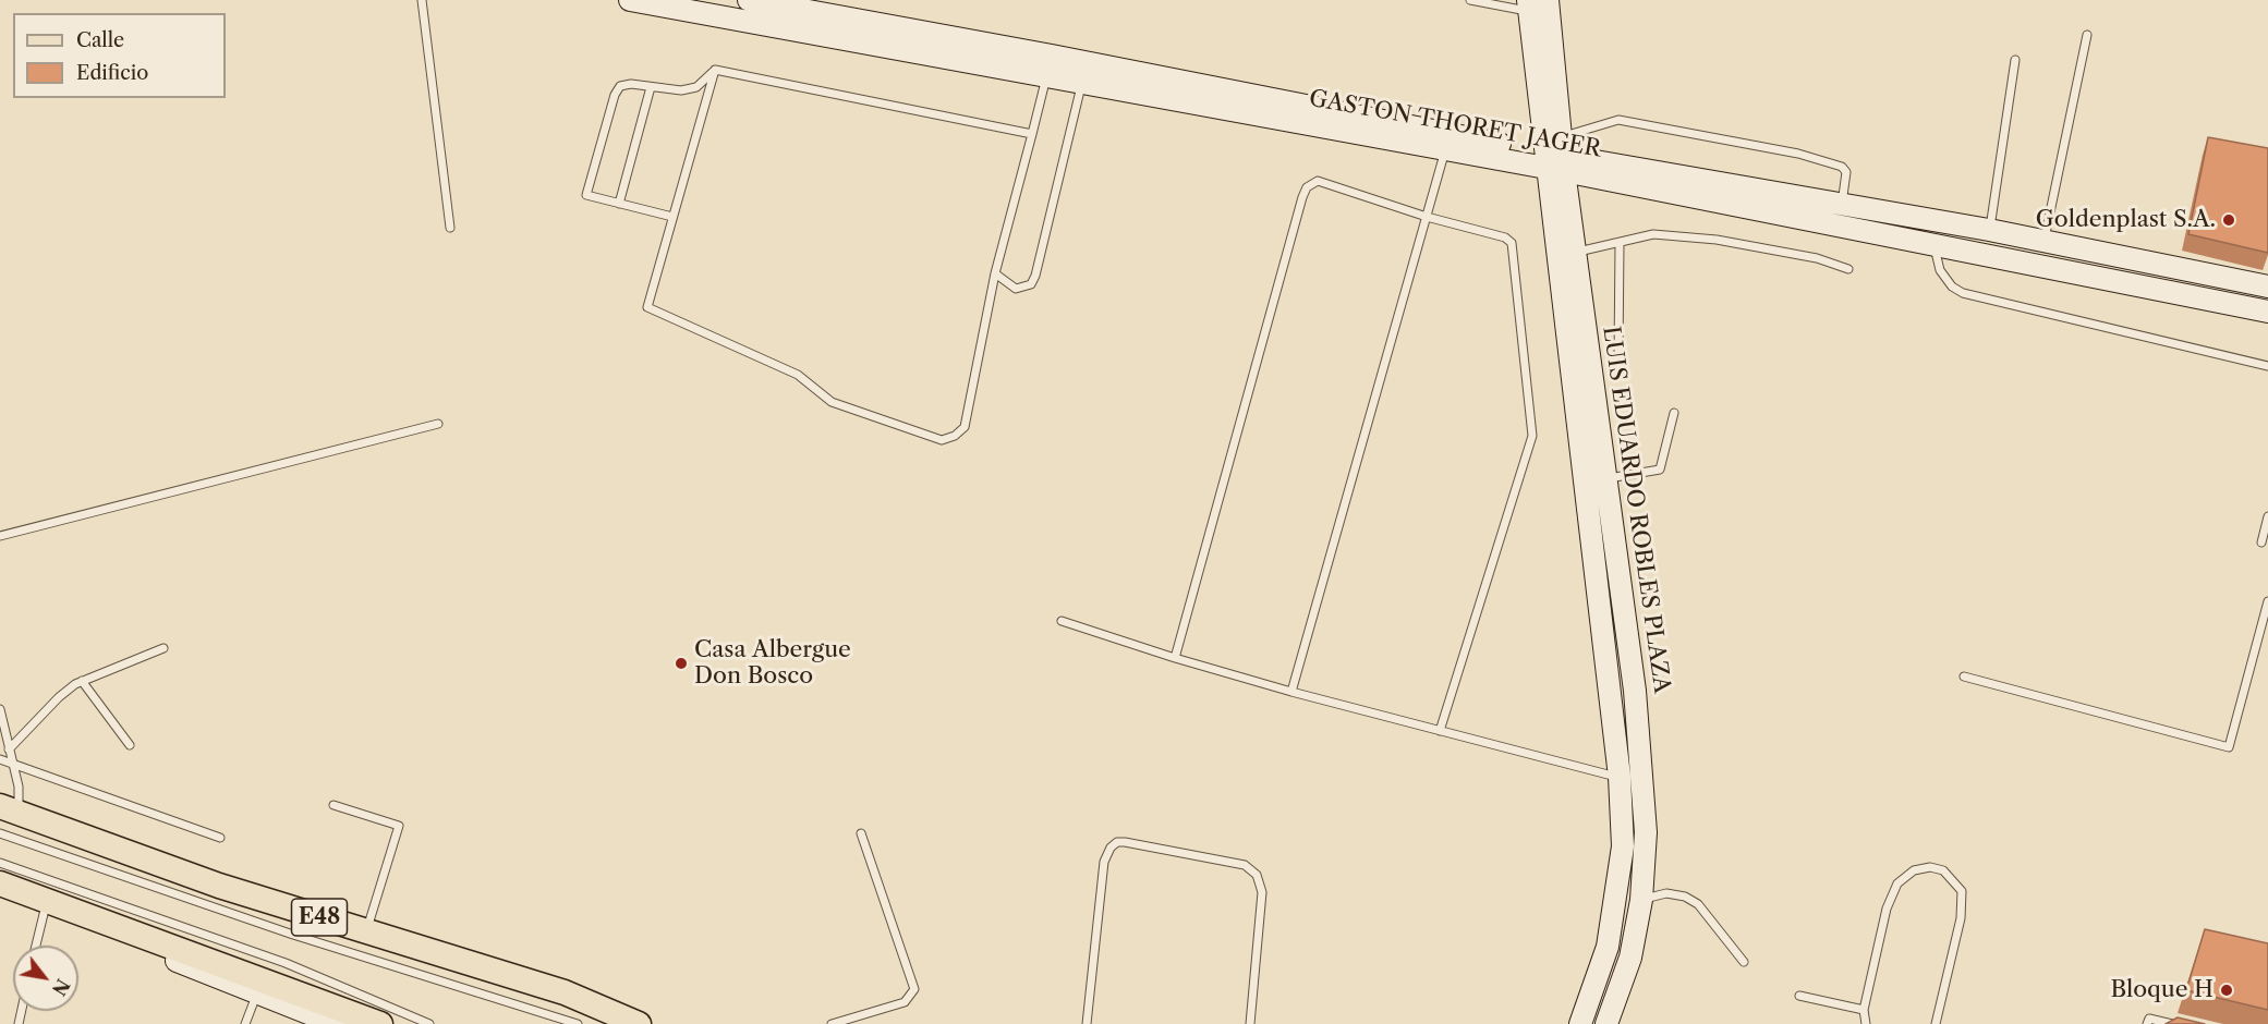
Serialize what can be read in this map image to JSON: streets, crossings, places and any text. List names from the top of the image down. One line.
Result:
{"streets":{"main road":["E48"],"street":["GASTON THORET JAGER","LUIS EDUARDO ROBLES PLAZA"]},"crossings":[["GASTON THORET JAGER","LUIS EDUARDO ROBLES PLAZA"]],"places":["Goldenplast S.A.","Casa Albergue Don Bosco","Bloque H"],"legend":["Calle","Edificio"],"north":"bottom right"}
